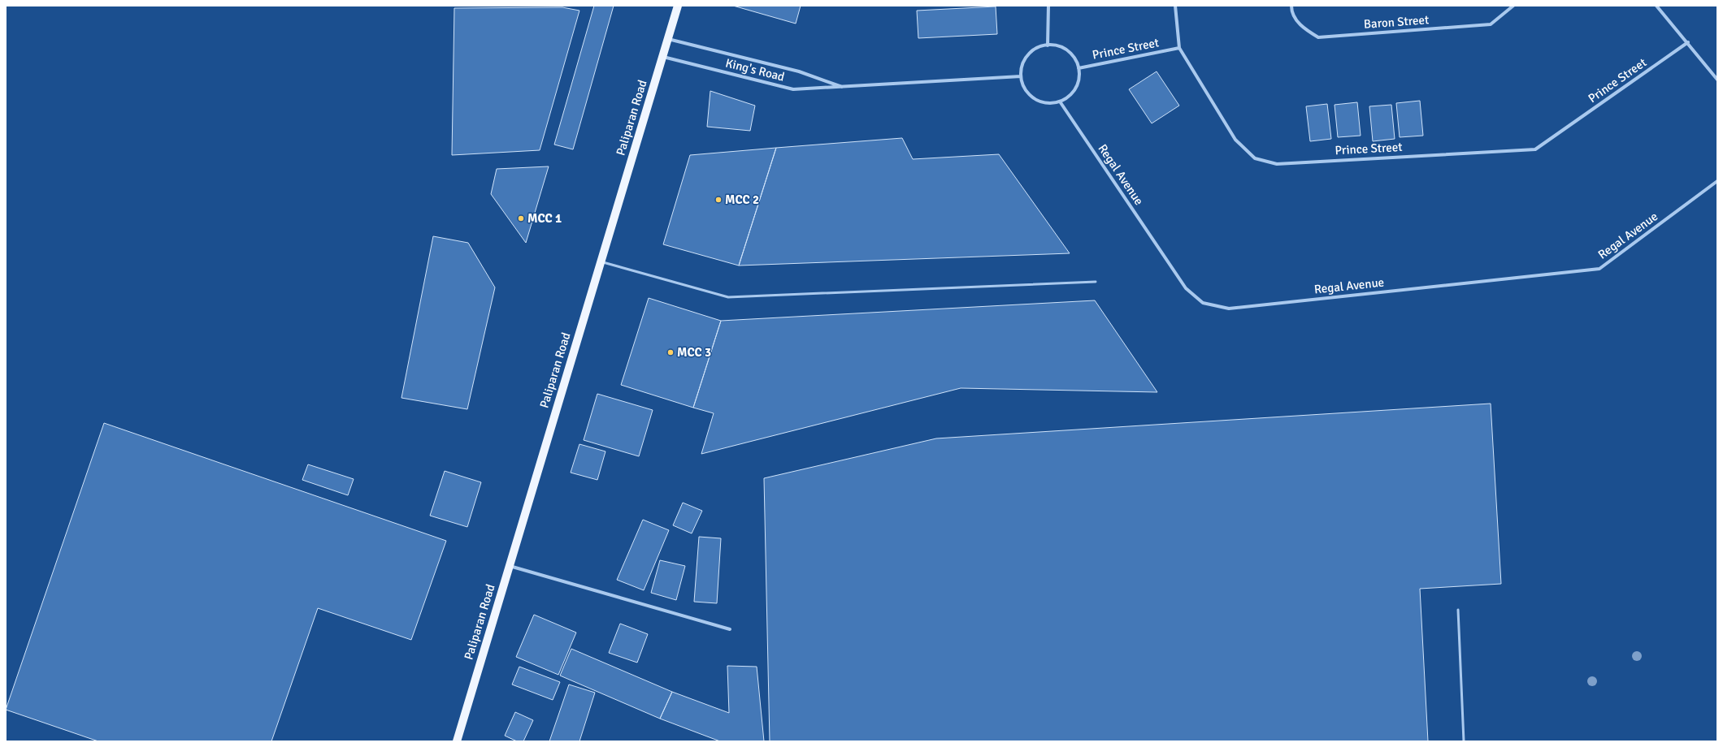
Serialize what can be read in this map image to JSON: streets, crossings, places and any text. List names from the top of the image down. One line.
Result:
{"streets":{"main road":["Paliparan Road"],"street":["Baron Street","Prince Street","King's Road","Regal Avenue"]},"crossings":[["Prince Street","King's Road"],["Prince Street","Regal Avenue"],["King's Road","Paliparan Road"],["King's Road","Regal Avenue"]],"places":["MCC 2","MCC 1","MCC 3"]}
